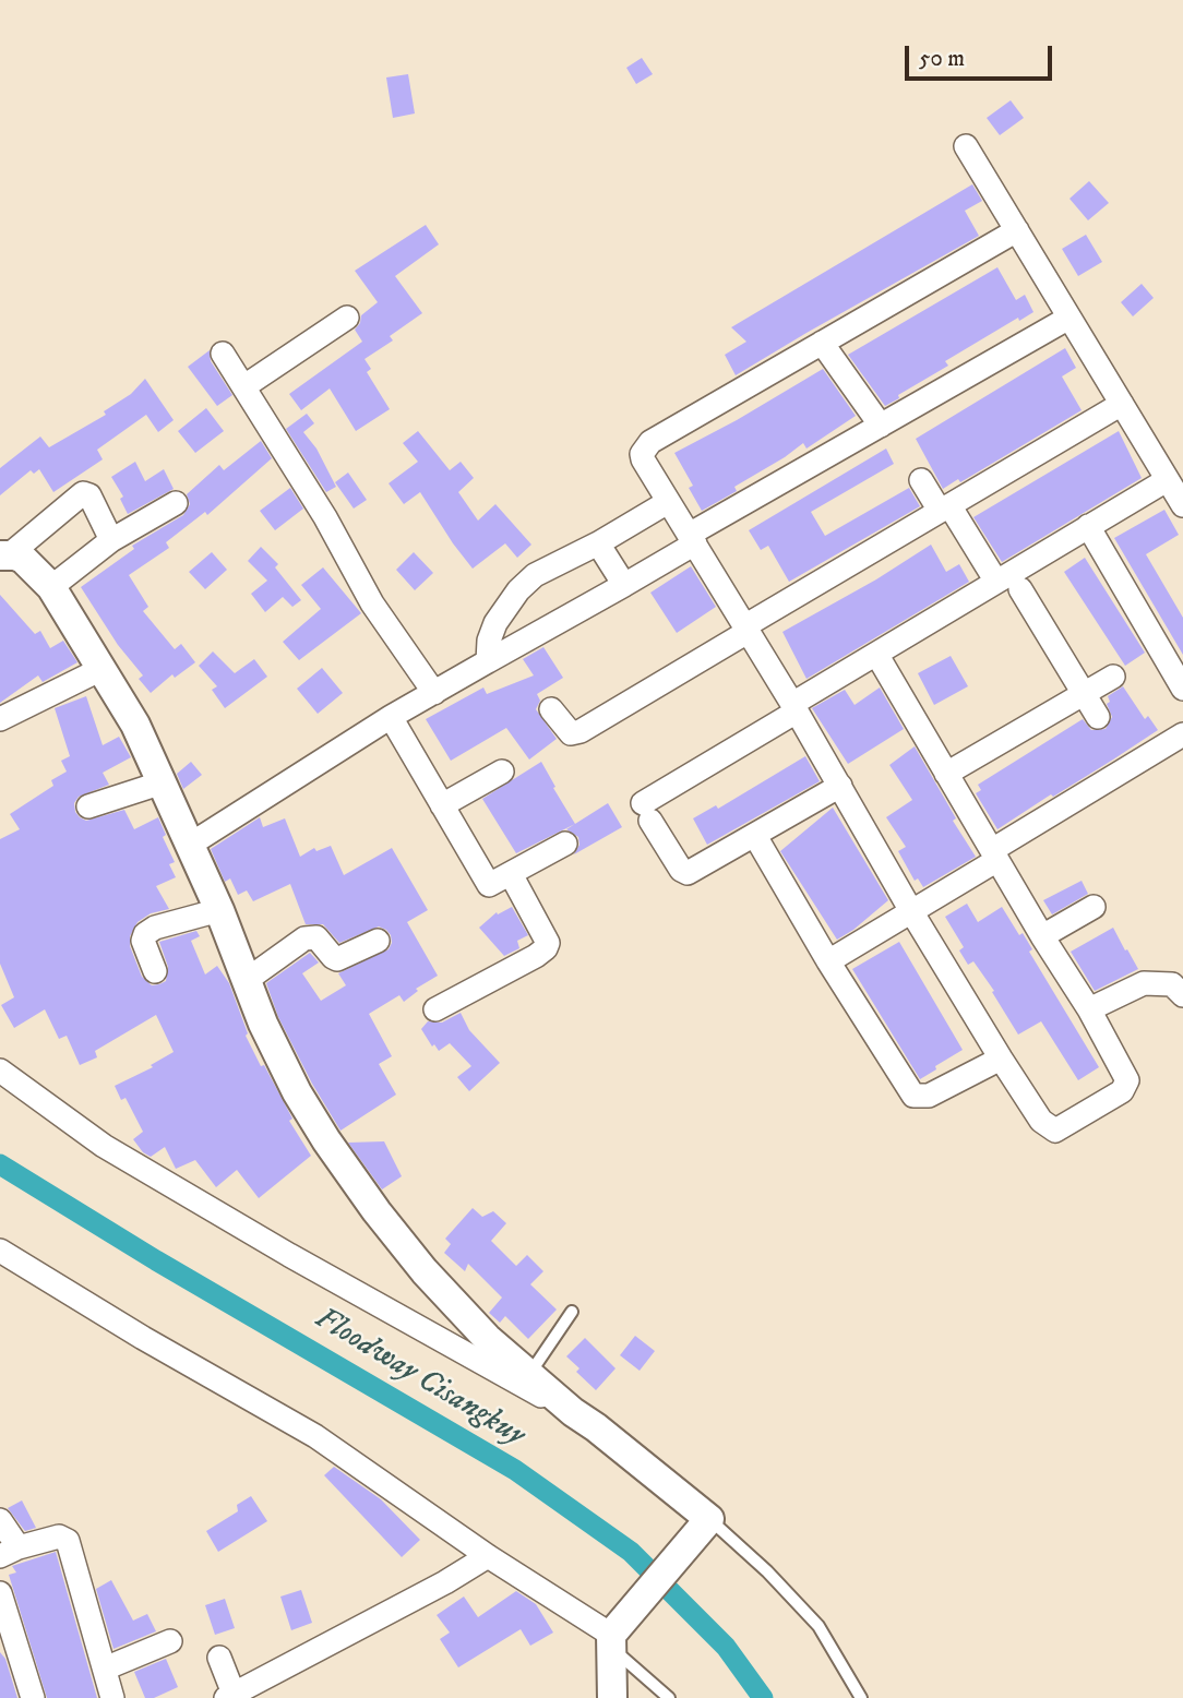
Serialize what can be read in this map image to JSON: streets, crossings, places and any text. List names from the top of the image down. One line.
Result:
{"water":["Floodway Cisangkuy"],"scale_bar":"50 m"}
